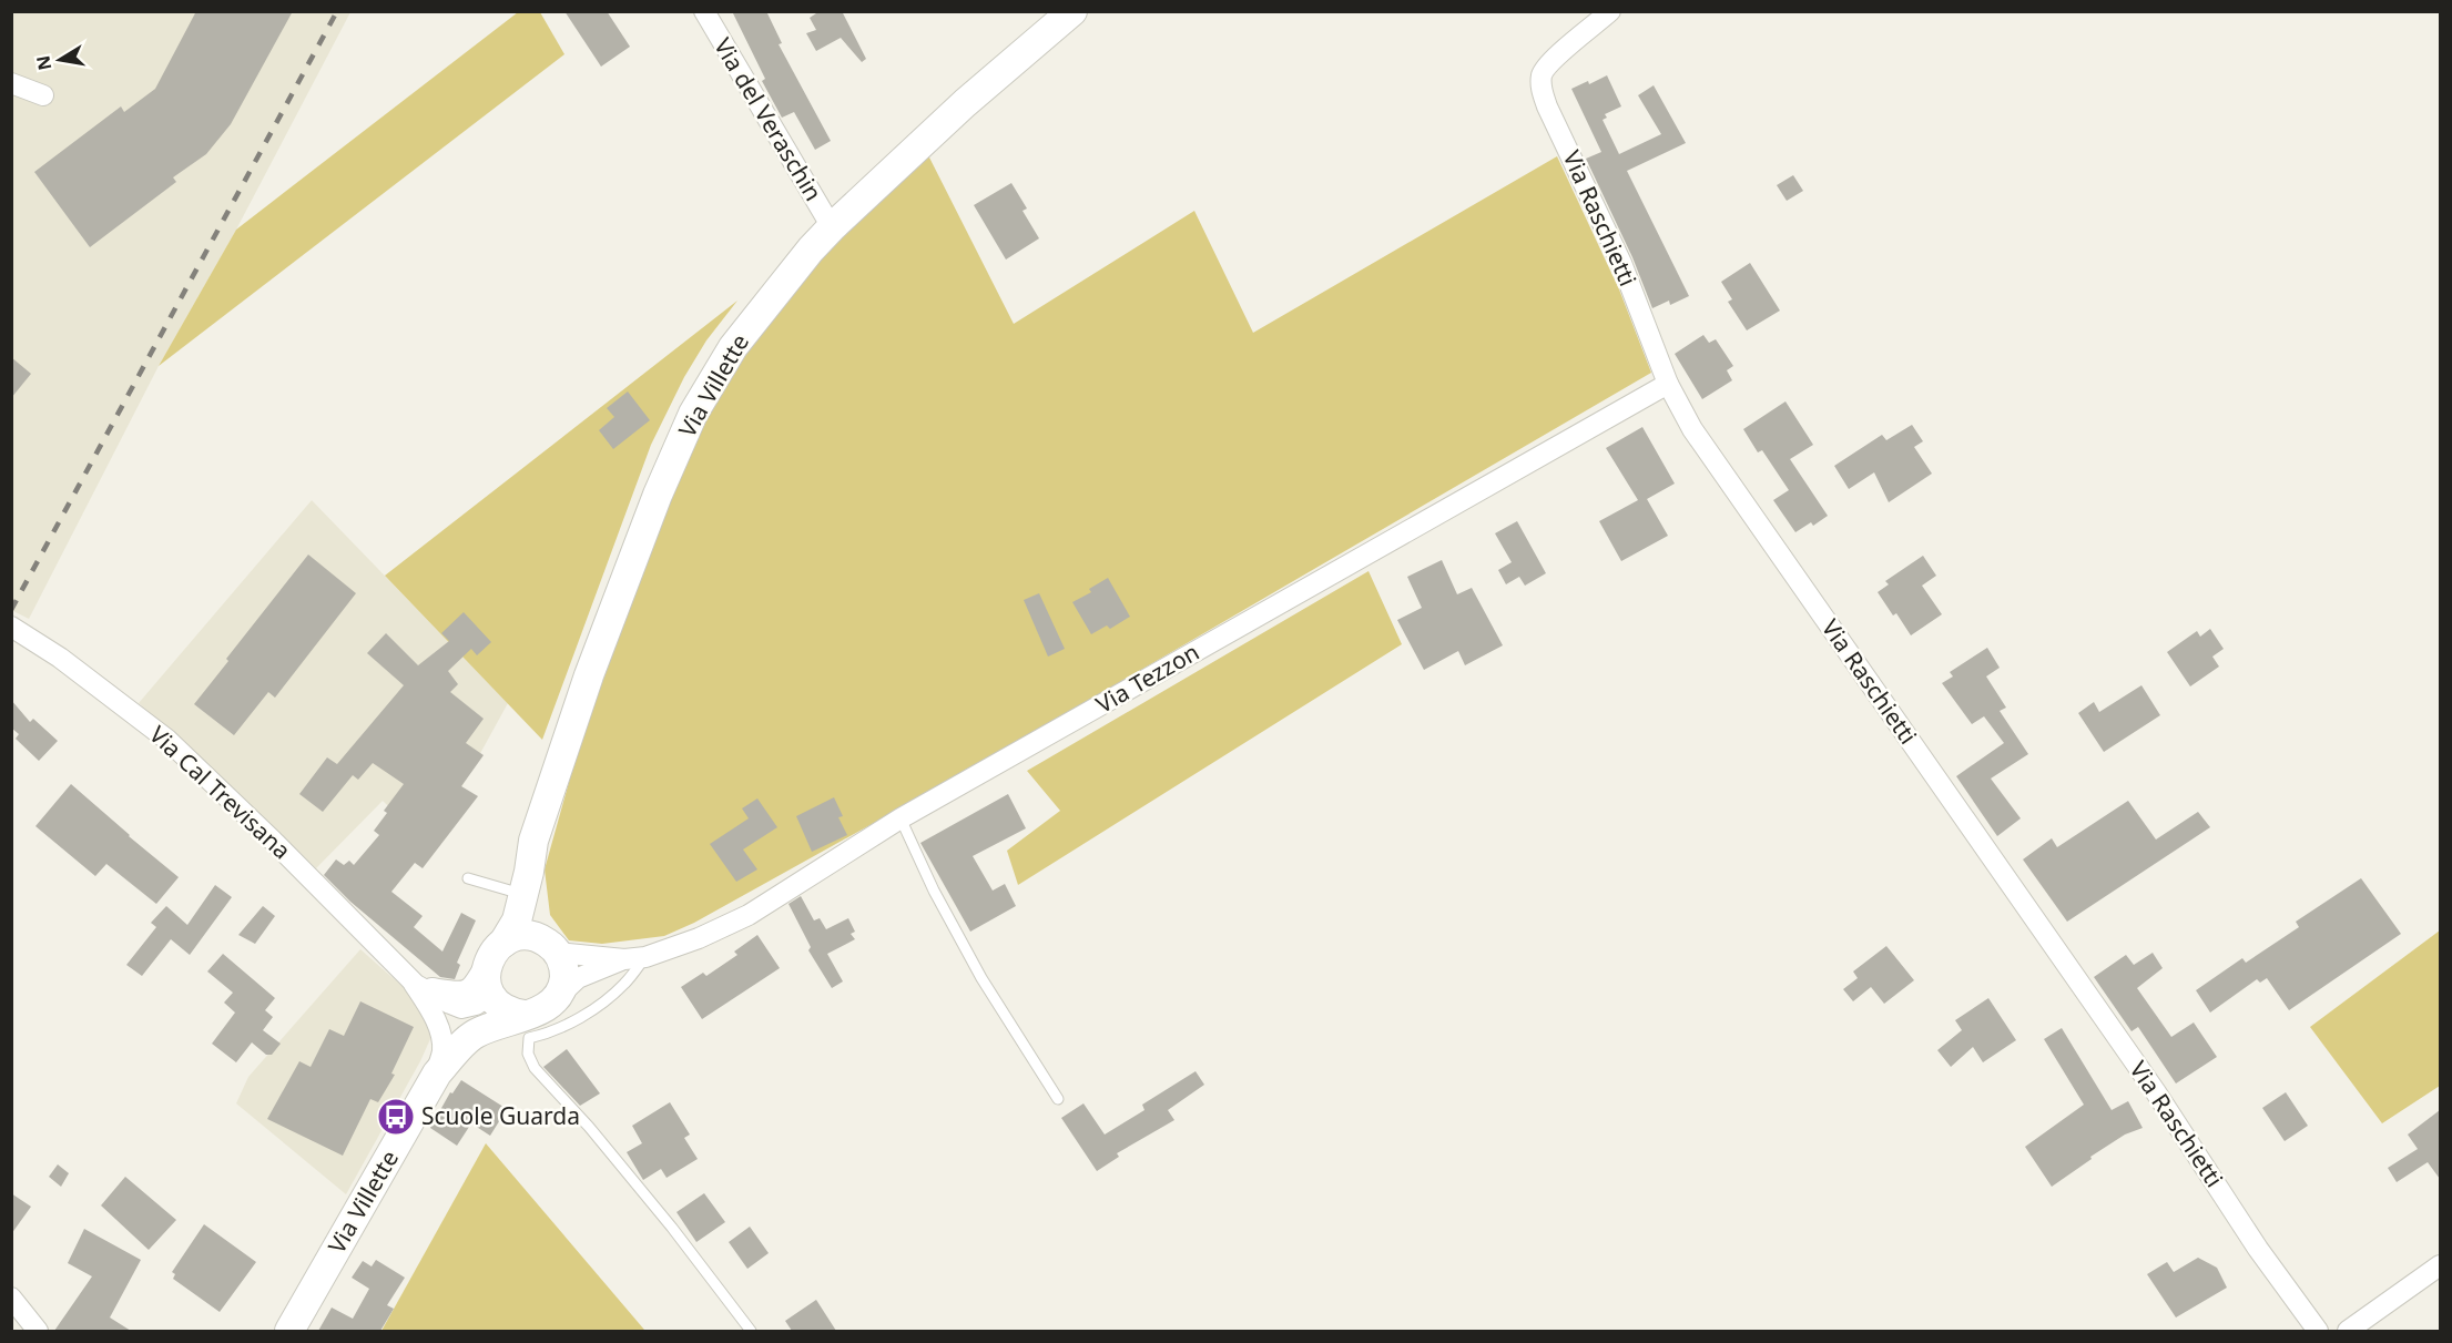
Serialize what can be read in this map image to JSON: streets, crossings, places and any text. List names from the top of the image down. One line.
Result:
{"streets":{"street":["Via del Veraschin","Via Raschietti","Via Villette","Via Tezzon","Via Cal Trevisana"]},"crossings":[["Via del Veraschin","Via Villette"],["Via Raschietti","Via Tezzon"],["Via Villette","Via Tezzon"],["Via Villette","Via Cal Trevisana"],["Via Tezzon","Via Cal Trevisana"]],"places":{"bus stop":["Scuole Guarda"]},"north":"left"}
